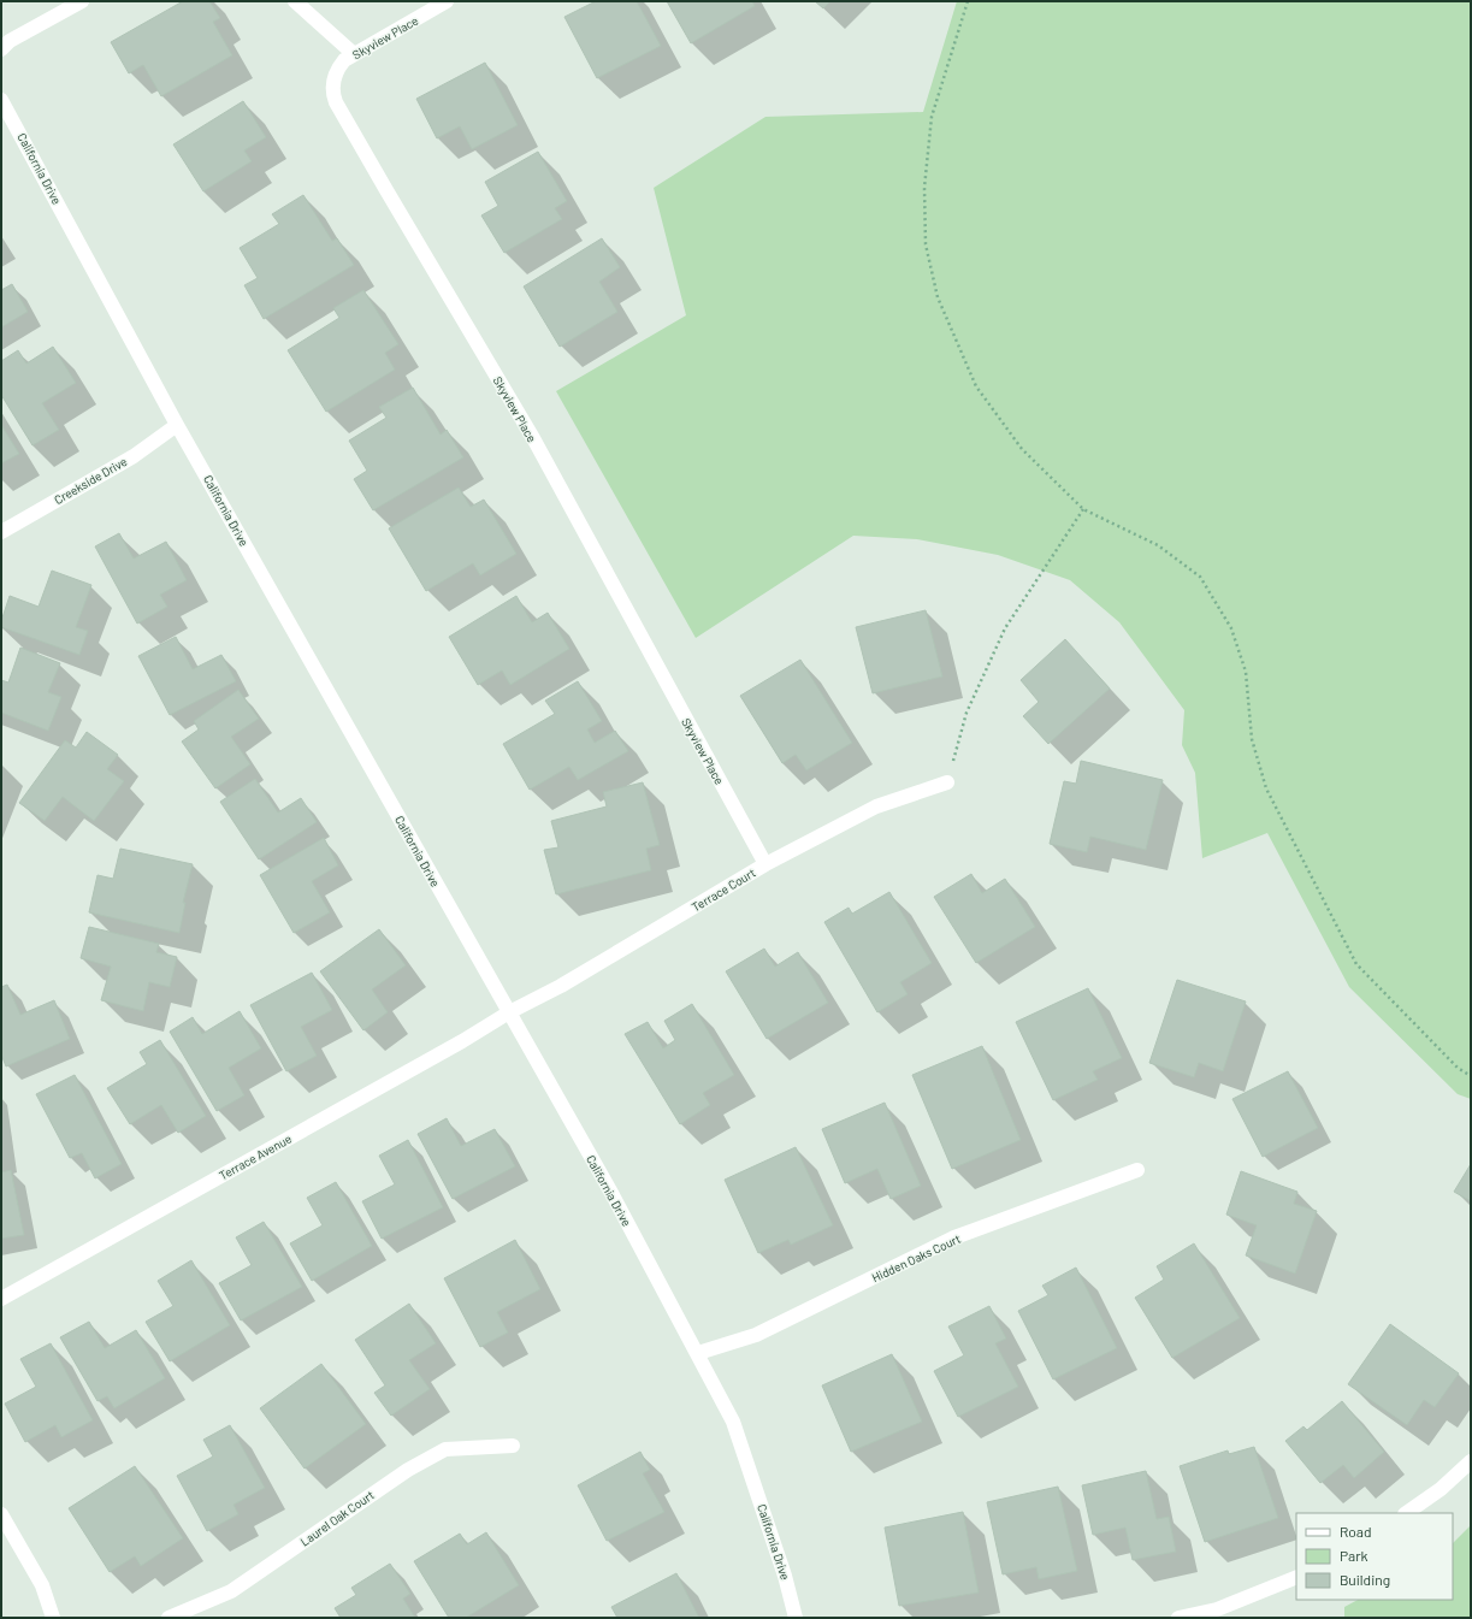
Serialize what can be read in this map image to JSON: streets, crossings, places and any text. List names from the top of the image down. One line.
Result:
{"streets":{"street":["Skyview Place","California Drive","Creekside Drive","Terrace Court","Terrace Avenue","Hidden Oaks Court","Laurel Oak Court"]},"crossings":[["Skyview Place","Terrace Court"],["California Drive","Creekside Drive"],["California Drive","Terrace Court"],["California Drive","Terrace Avenue"],["California Drive","Hidden Oaks Court"],["Terrace Court","Terrace Avenue"]],"legend":["Road","Park","Building"]}
